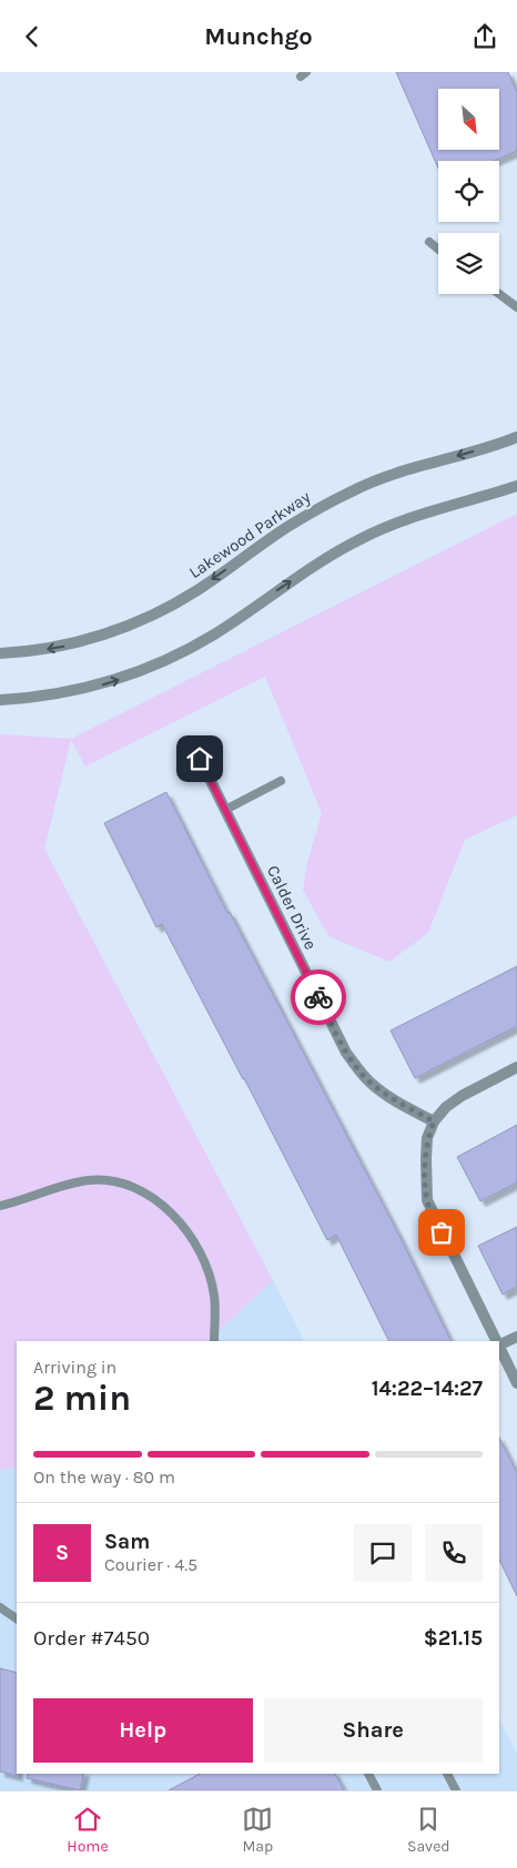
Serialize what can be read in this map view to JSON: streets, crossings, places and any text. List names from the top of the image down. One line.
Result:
{"streets":{"street":["Lakewood Parkway","Calder Drive"]},"north":"bottom right","page":{"header":"Munchgo","heading":["2 min","Arriving in","14:22–14:27"],"panel":["Sam","Courier · 4.5","Order #7450","$21.15"],"bar":"On the way · 80 m","round":"S","buttons":["Help","Share"],"tabs":["Home","Map","Saved"]}}
